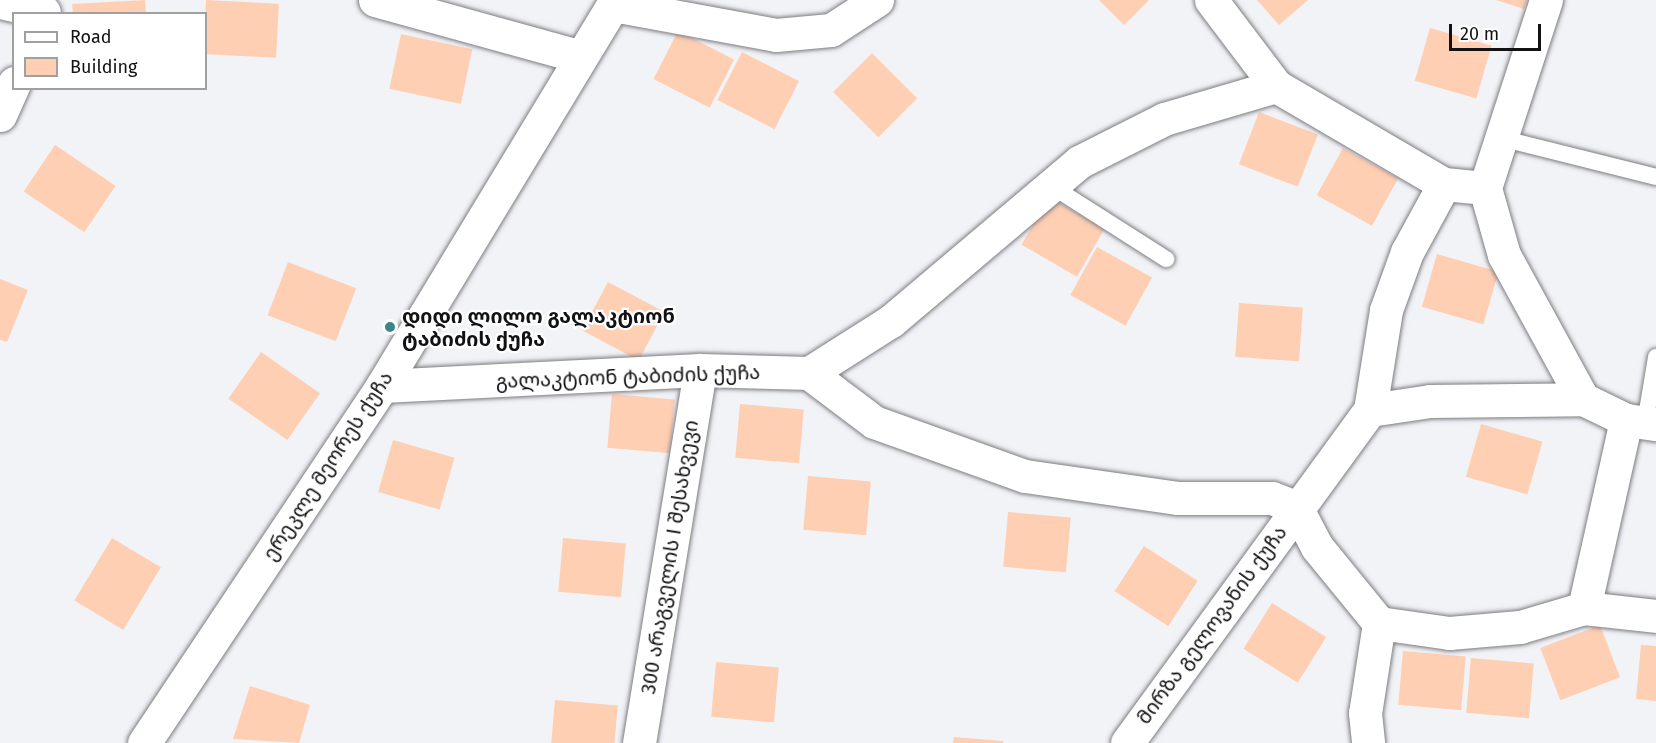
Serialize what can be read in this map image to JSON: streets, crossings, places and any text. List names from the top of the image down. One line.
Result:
{"streets":{"street":["გალაკტიონ ტაბიძის ქუჩა","ერეკლე მეორეს ქუჩა","300 არაგველის I შესახვევი","მირზა გელოვანის ქუჩა"]},"crossings":[["გალაკტიონ ტაბიძის ქუჩა","ერეკლე მეორეს ქუჩა"],["გალაკტიონ ტაბიძის ქუჩა","300 არაგველის I შესახვევი"]],"places":["დიდი ლილო გალაკტიონ ტაბიძის ქუჩა"],"legend":["Road","Building"],"scale_bar":"20 m"}
